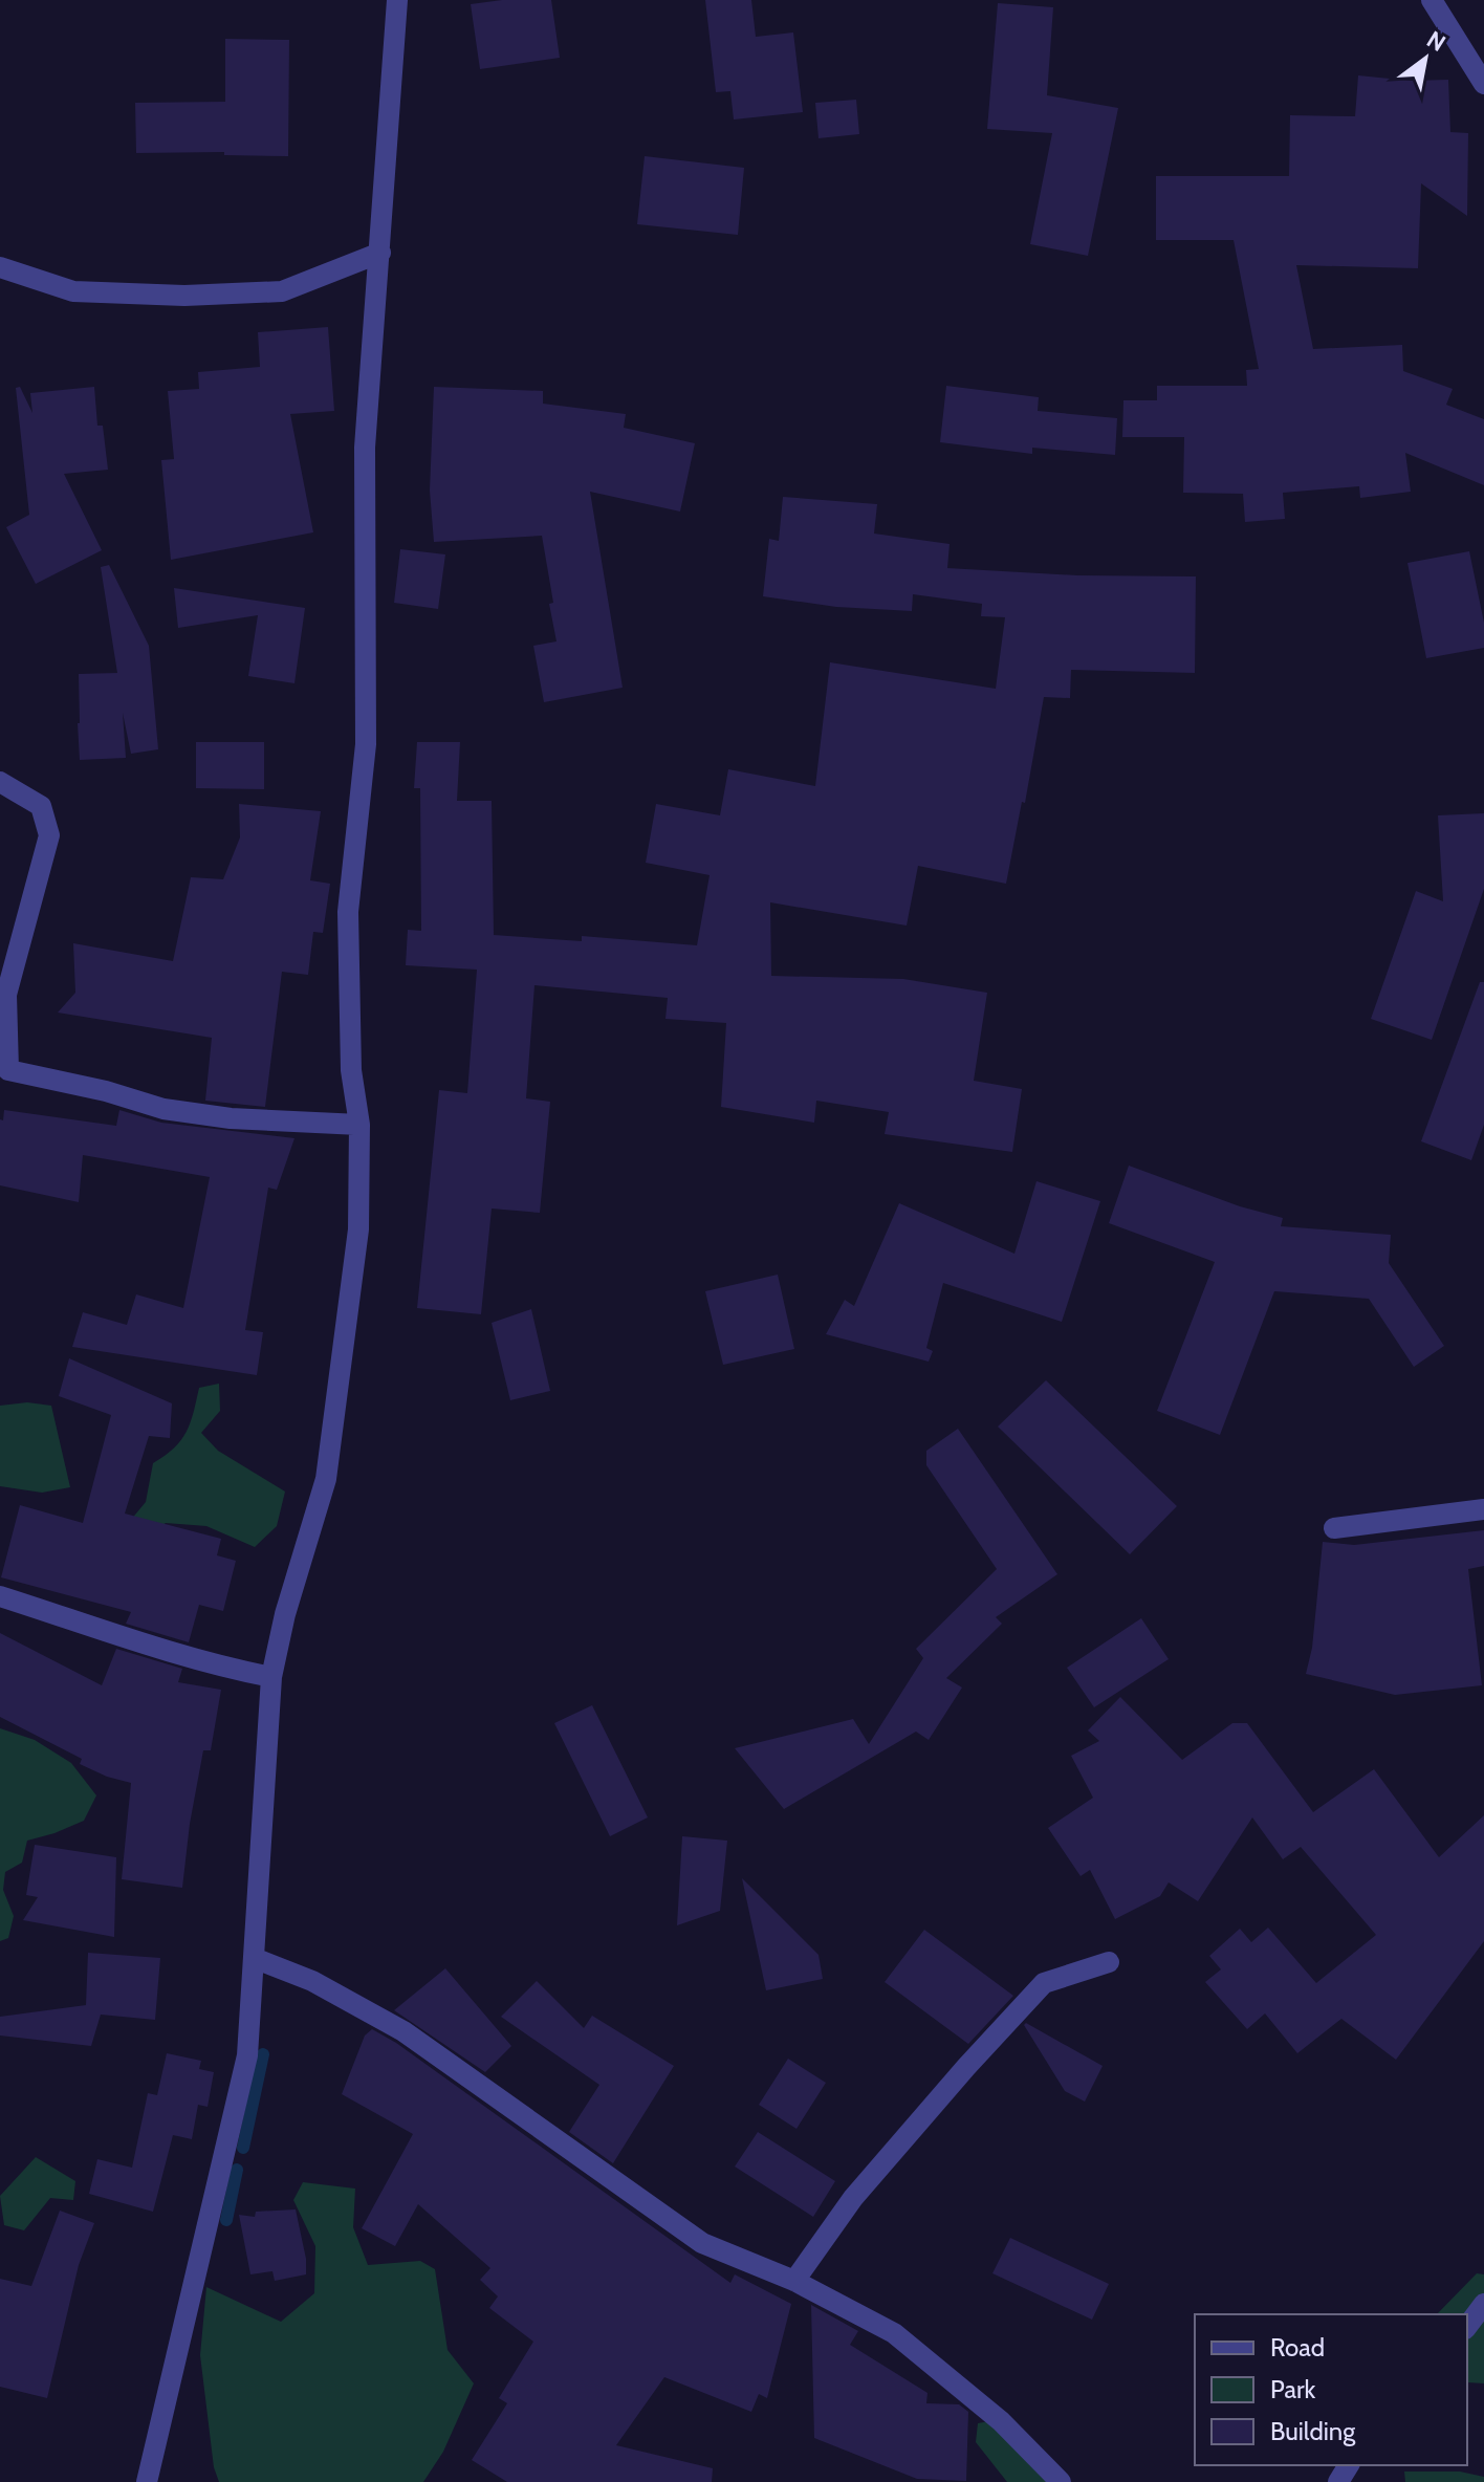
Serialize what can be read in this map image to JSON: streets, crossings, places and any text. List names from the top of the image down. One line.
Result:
{"legend":["Road","Park","Building"],"north":"top right"}
